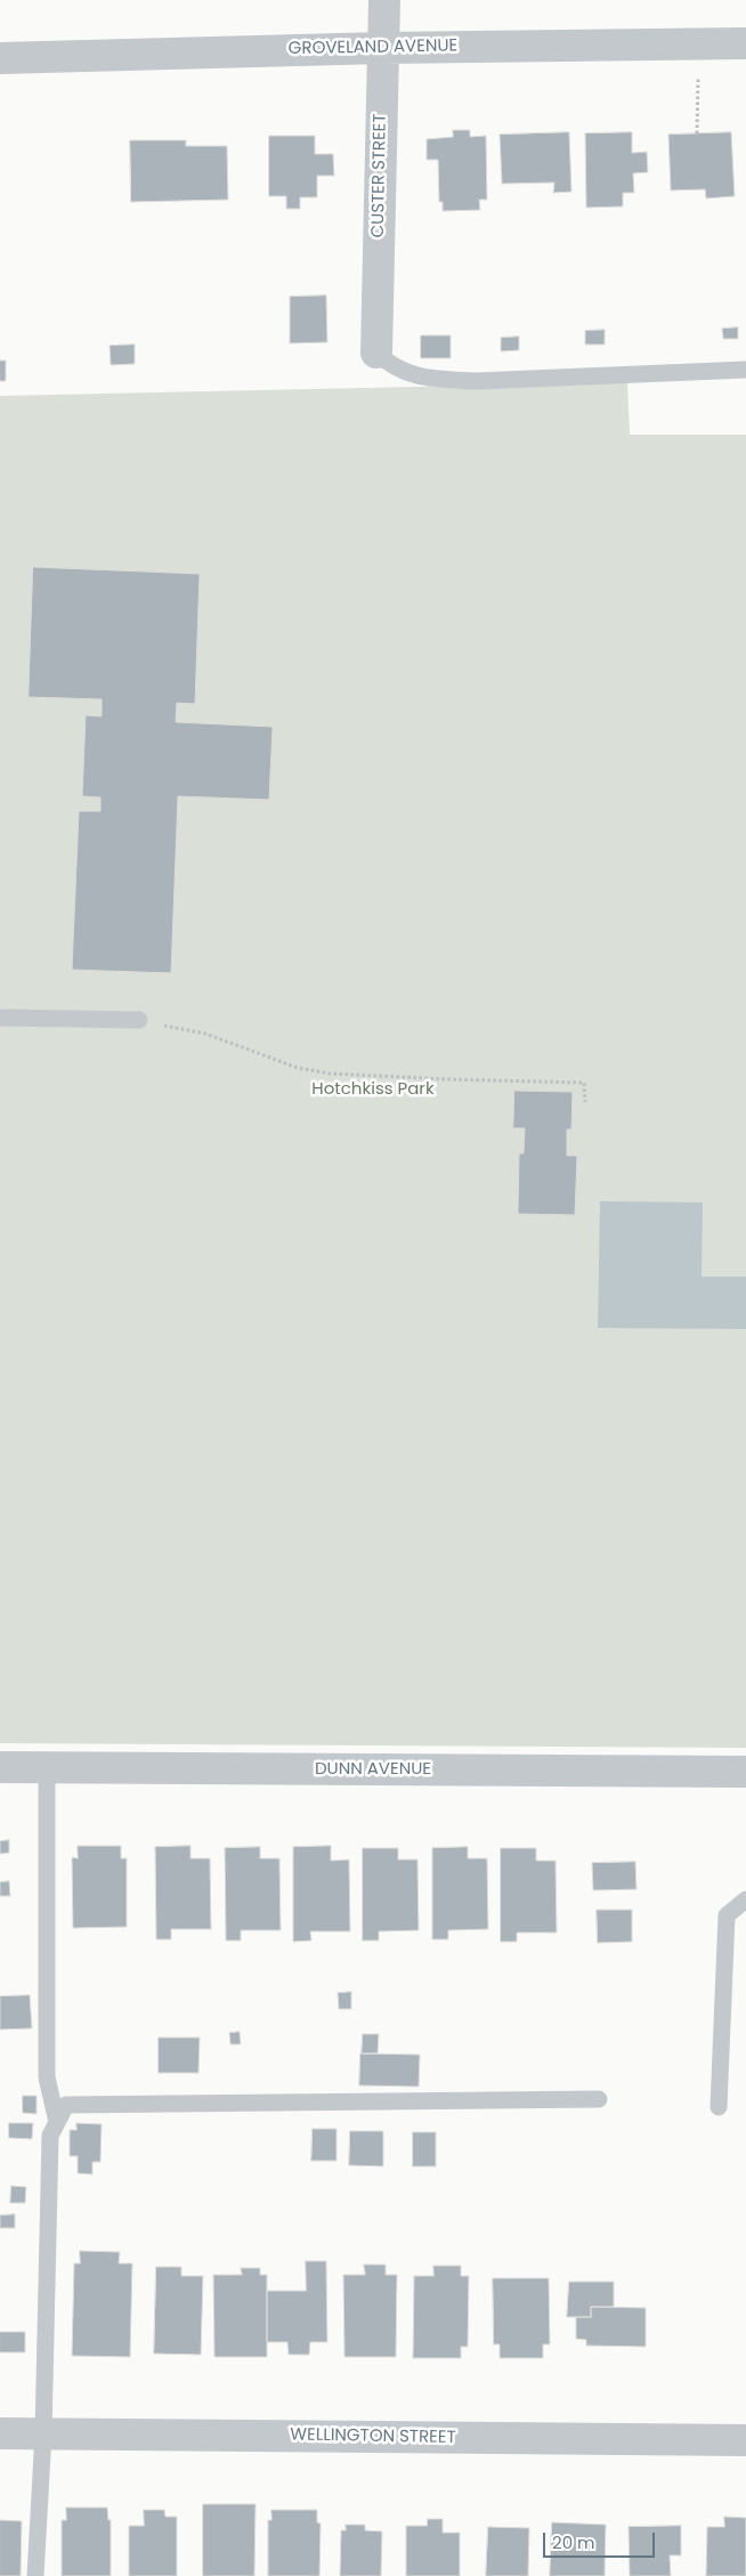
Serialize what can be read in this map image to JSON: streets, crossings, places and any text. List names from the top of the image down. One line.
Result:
{"streets":{"street":["GROVELAND AVENUE","CUSTER STREET","DUNN AVENUE","WELLINGTON STREET"]},"crossings":[["GROVELAND AVENUE","CUSTER STREET"]],"parks":["Hotchkiss Park"],"scale_bar":"20 m"}
